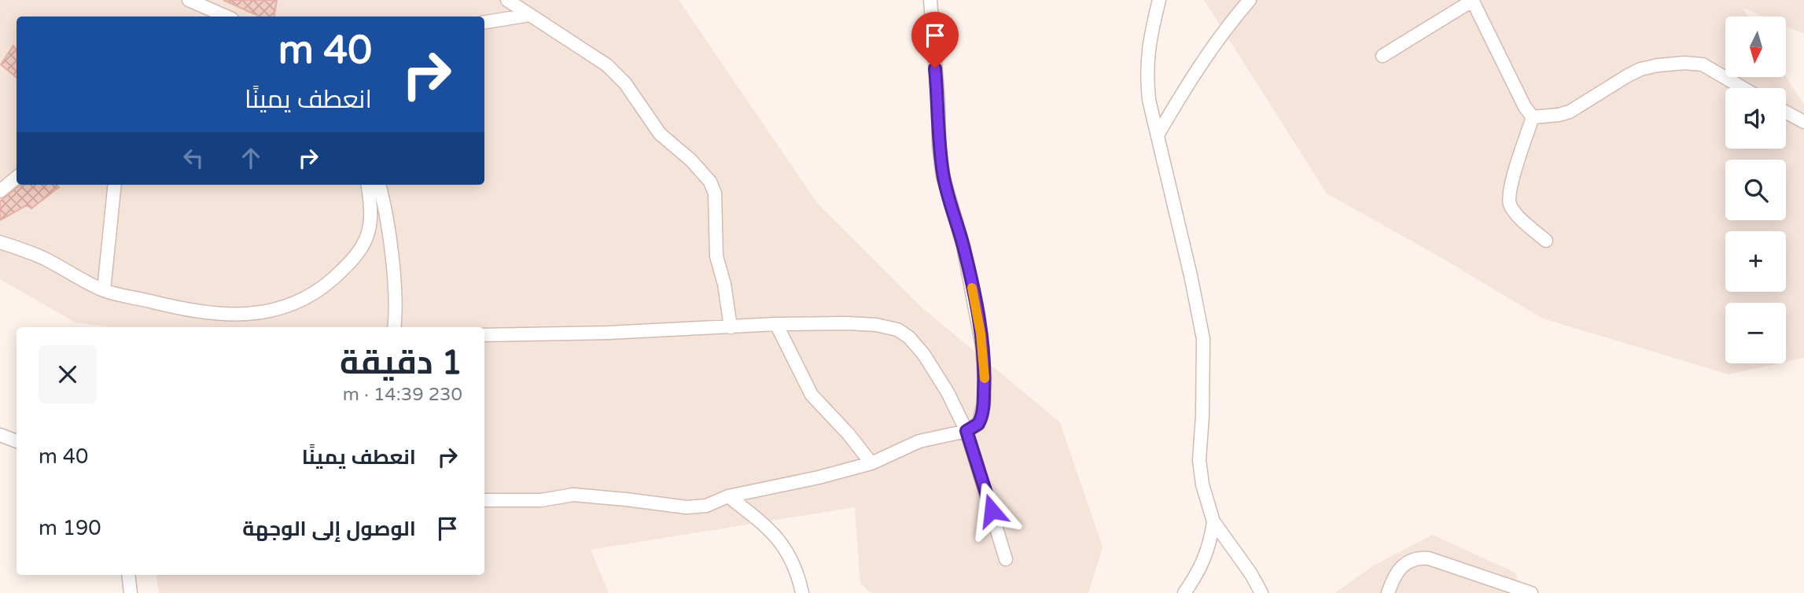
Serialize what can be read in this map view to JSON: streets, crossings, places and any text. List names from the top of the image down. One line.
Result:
{"north":"bottom","page":{"map_buttons":["+","−"],"turn":["40 m","انعطف يمينًا"],"heading":["1 دقيقة","230 m · 14:39"],"list":[{"name":"انعطف يمينًا","value":"40 m"},{"name":"الوصول إلى الوجهة","value":"190 m"}]}}
